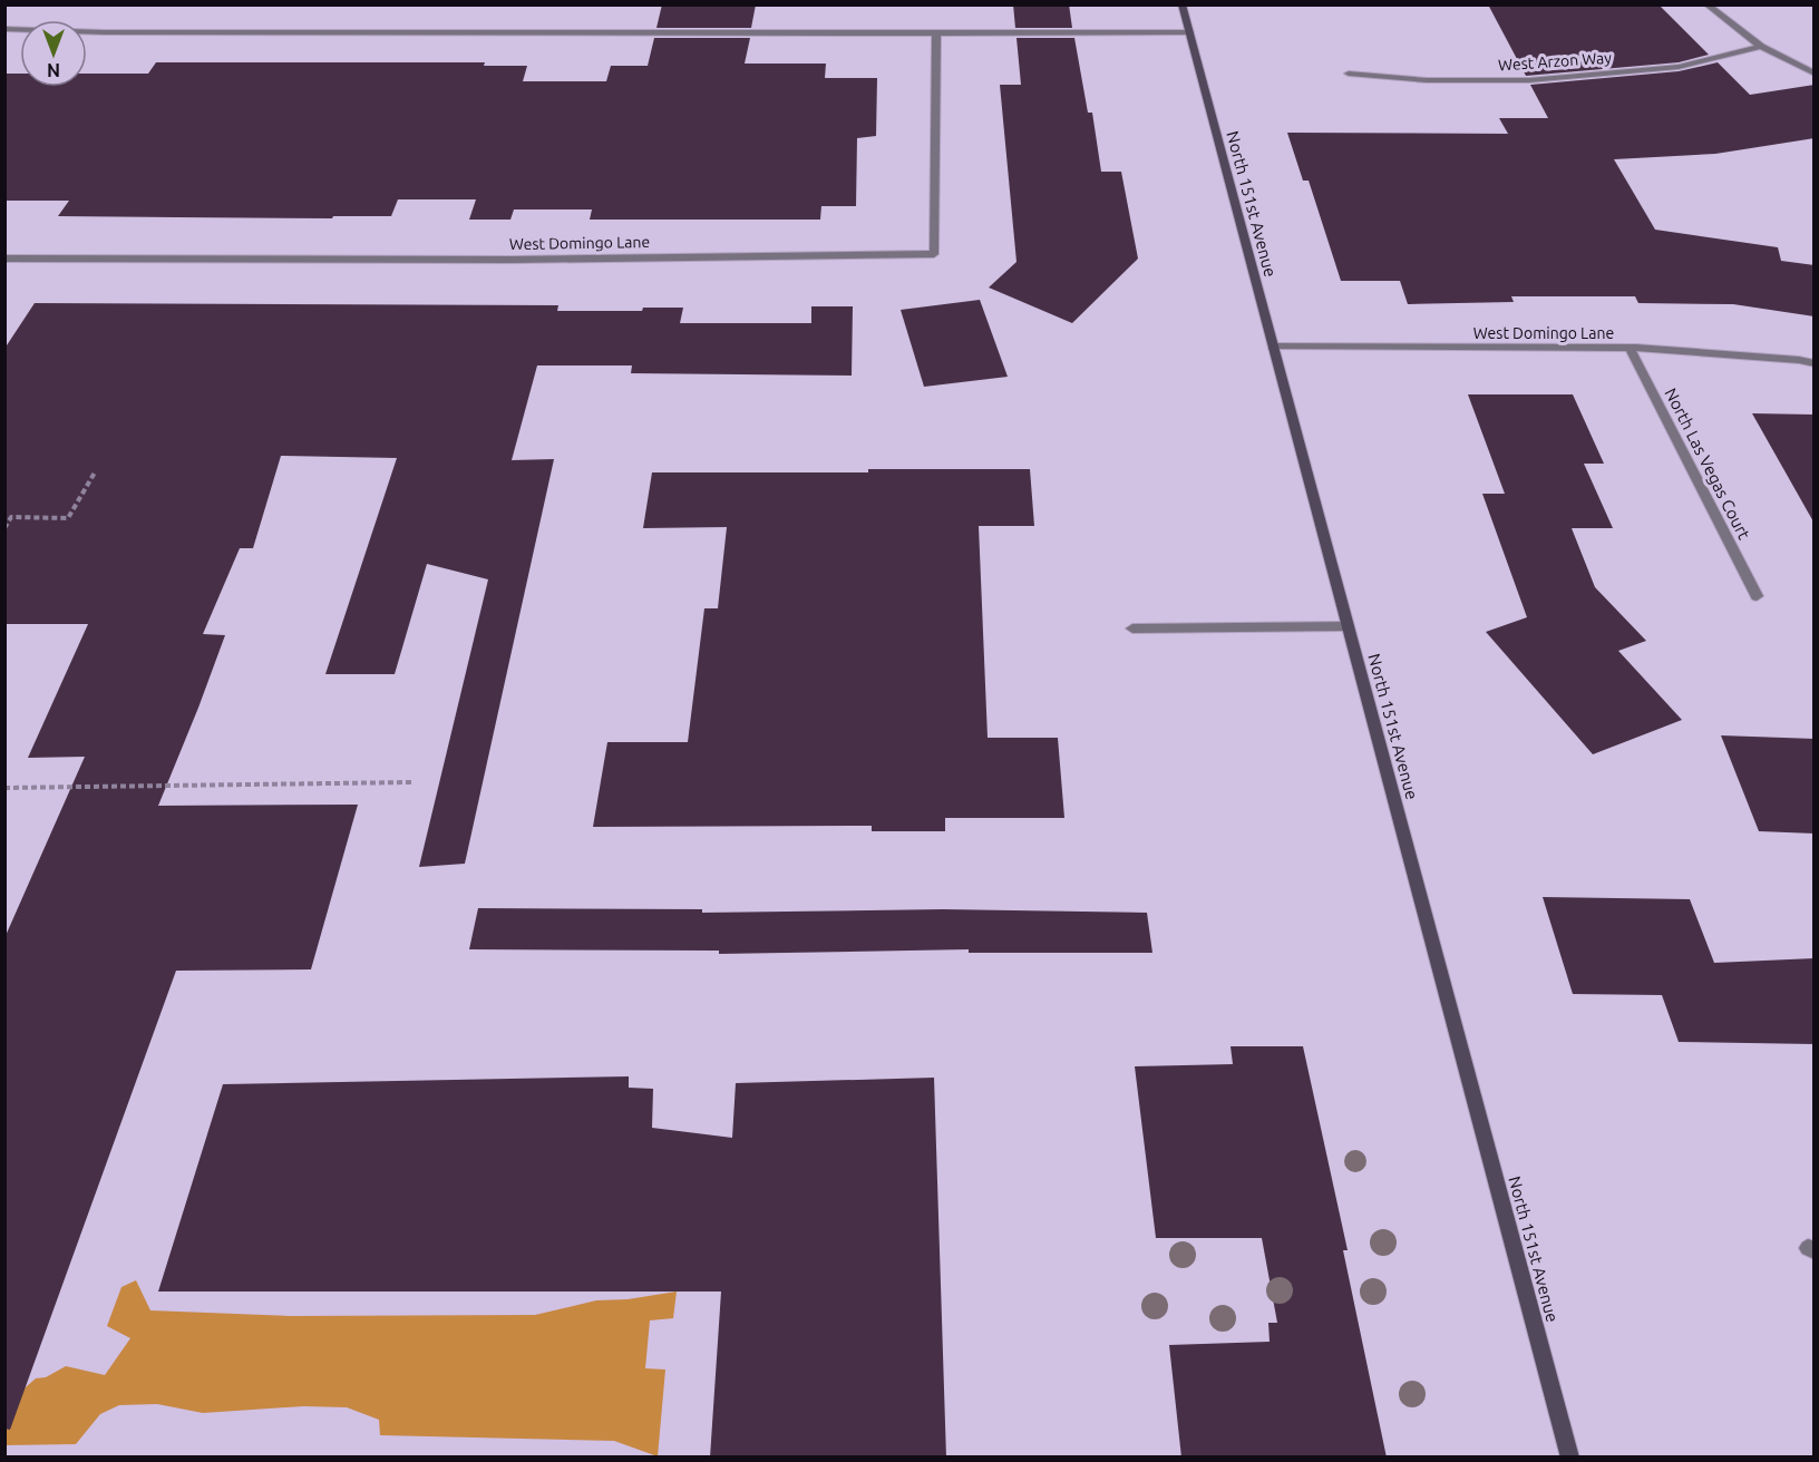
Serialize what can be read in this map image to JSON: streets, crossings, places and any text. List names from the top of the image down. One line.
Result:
{"streets":{"street":["West Arzon Way","North 151st Avenue","West Domingo Lane","North Las Vegas Court"]},"crossings":[["North 151st Avenue","West Domingo Lane"],["West Domingo Lane","North Las Vegas Court"]],"north":"bottom"}
